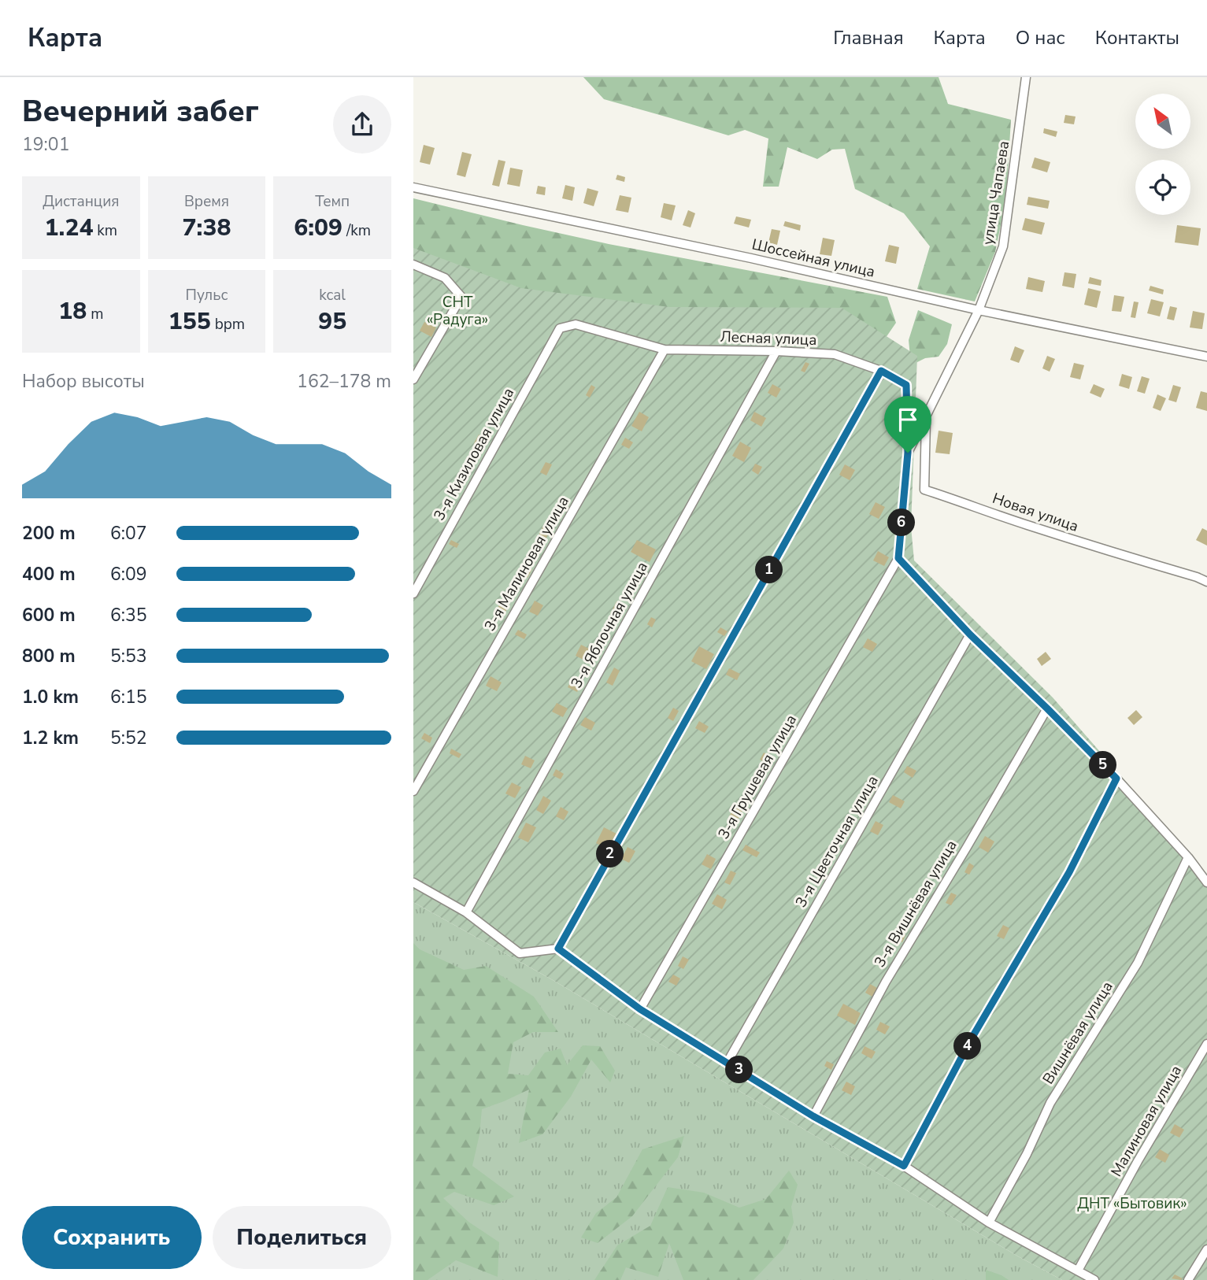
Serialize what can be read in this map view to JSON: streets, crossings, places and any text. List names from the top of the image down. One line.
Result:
{"streets":{"street":["улица Чапаева","Шоссейная улица","Лесная улица","3-я Кизиловая улица","Новая улица","3-я Малиновая улица","3-я Яблочная улица","3-я Грушевая улица","3-я Цветочная улица","3-я Вишнёвая улица","Вишнёвая улица","Малиновая улица"]},"crossings":[["улица Чапаева","Шоссейная улица"],["улица Чапаева","Лесная улица"],["Шоссейная улица","Лесная улица"],["Лесная улица","3-я Кизиловая улица"],["Лесная улица","Новая улица"],["Лесная улица","3-я Малиновая улица"],["Лесная улица","3-я Яблочная улица"],["Лесная улица","3-я Грушевая улица"]],"parks":["СНТ «Радуга»","ДНТ «Бытовик»"],"north":"top left","page":{"header":"Карта","nav":["Главная","Карта","О нас","Контакты"],"heading":["Вечерний забег","19:01"],"stats":[["Дистанция","1.24 km"],["Время","7:38"],["Темп","6:09 /km"],["18 m"],["Пульс","155 bpm"],["kcal","95"]],"chart":["Набор высоты","162–178 m"],"pins":["6","1","5","2","4","3"],"list":[{"name":"200 m","note":"6:07"},{"name":"400 m","note":"6:09"},{"name":"600 m","note":"6:35"},{"name":"800 m","note":"5:53"},{"name":"1.0 km","note":"6:15"},{"name":"1.2 km","note":"5:52"}],"buttons":["Сохранить","Поделиться"]}}
